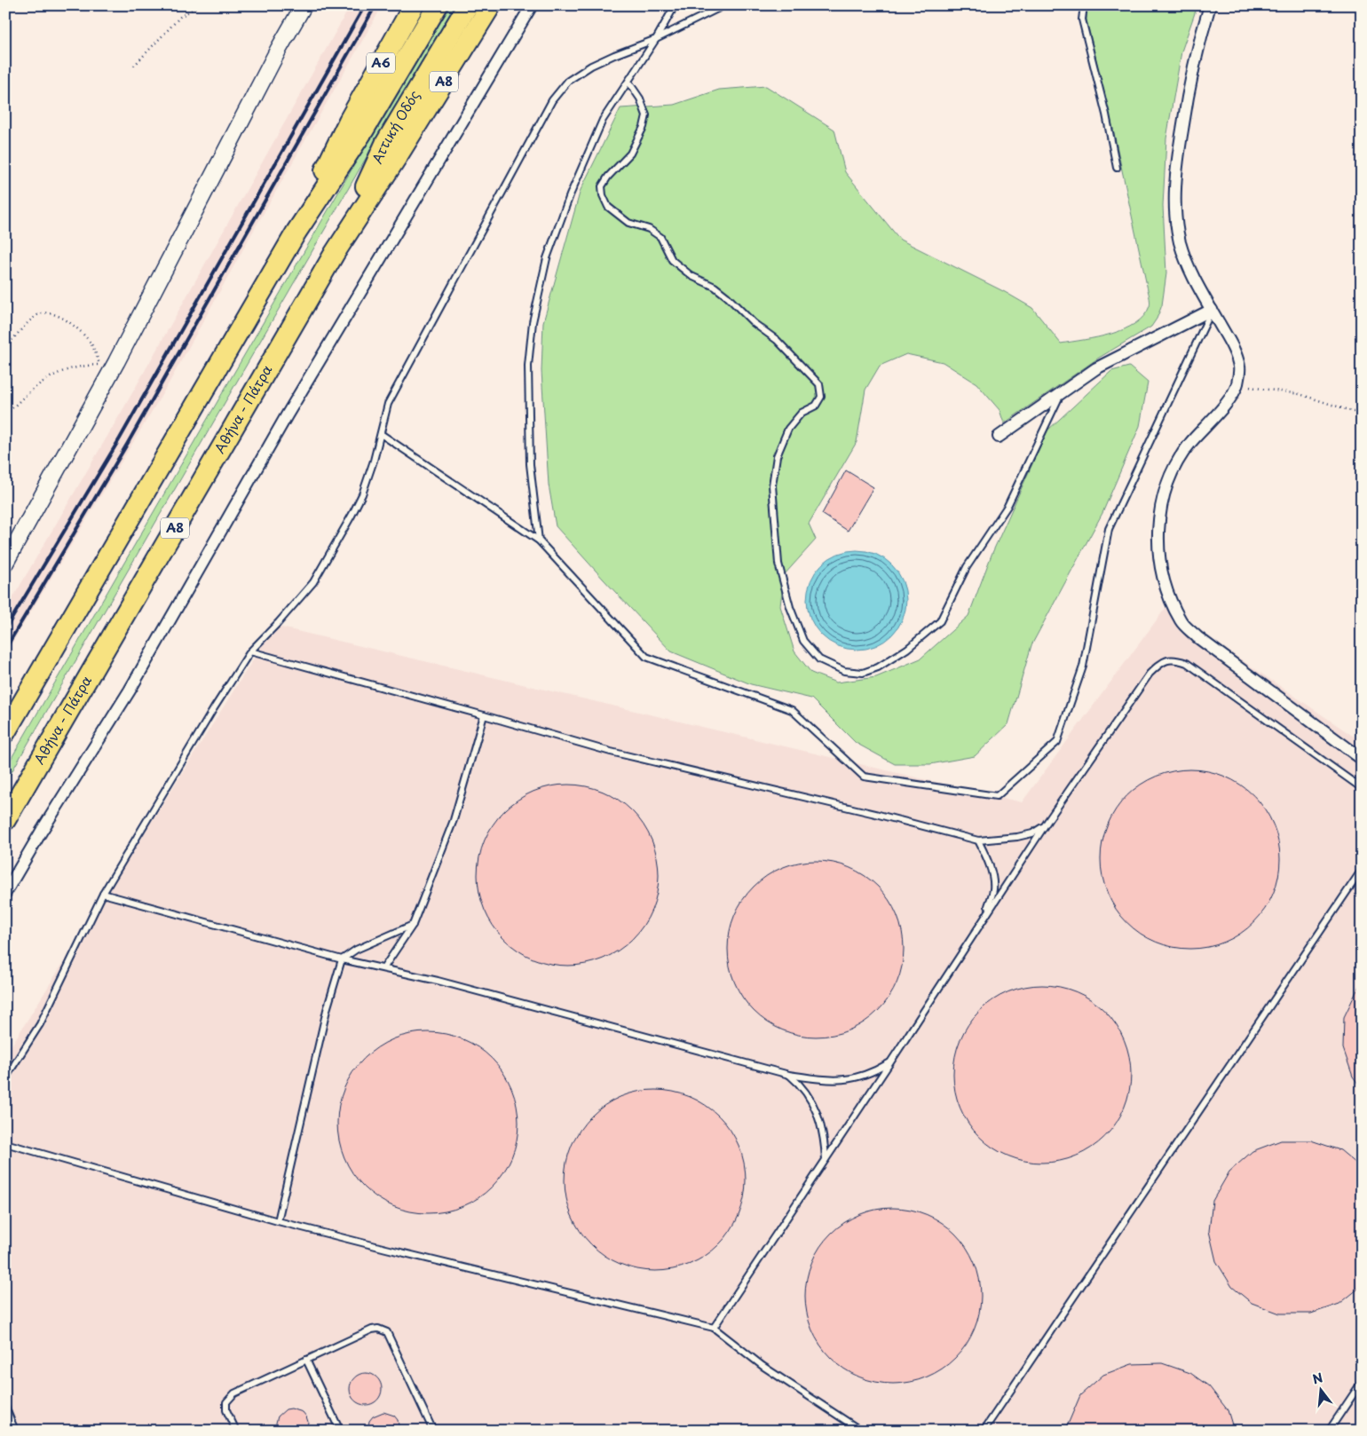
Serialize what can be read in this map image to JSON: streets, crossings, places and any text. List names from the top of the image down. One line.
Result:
{"streets":{"highway":["Α6","Α8","Αττική Οδός","Αθήνα - Πάτρα"]},"crossings":[["Αττική Οδός","Αθήνα - Πάτρα"]],"north":"top"}
